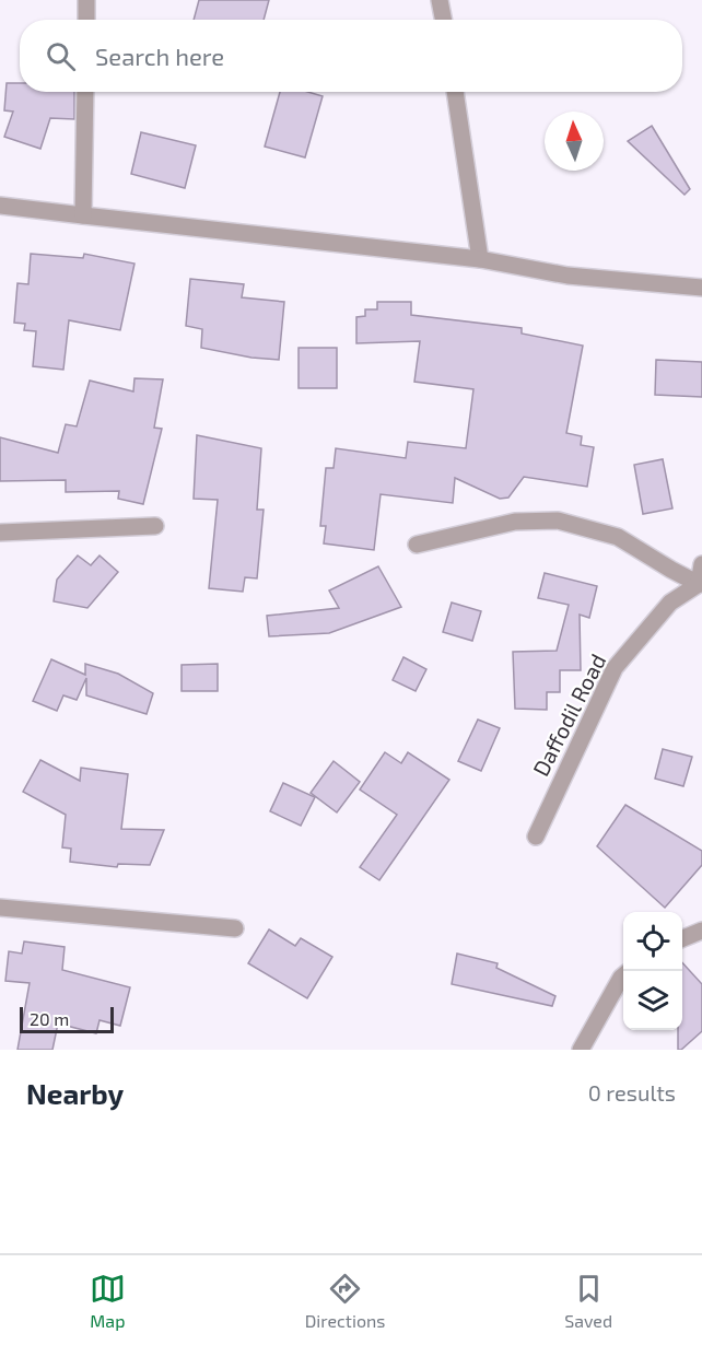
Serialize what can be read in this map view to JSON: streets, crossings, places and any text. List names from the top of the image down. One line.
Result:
{"streets":{"street":["Daffodil Road"]},"scale_bar":"20 m","north":"top","page":{"search":"Search here","scale":"20 m","heading":["Nearby","0 results"],"nav":["Map","Directions","Saved"]}}
